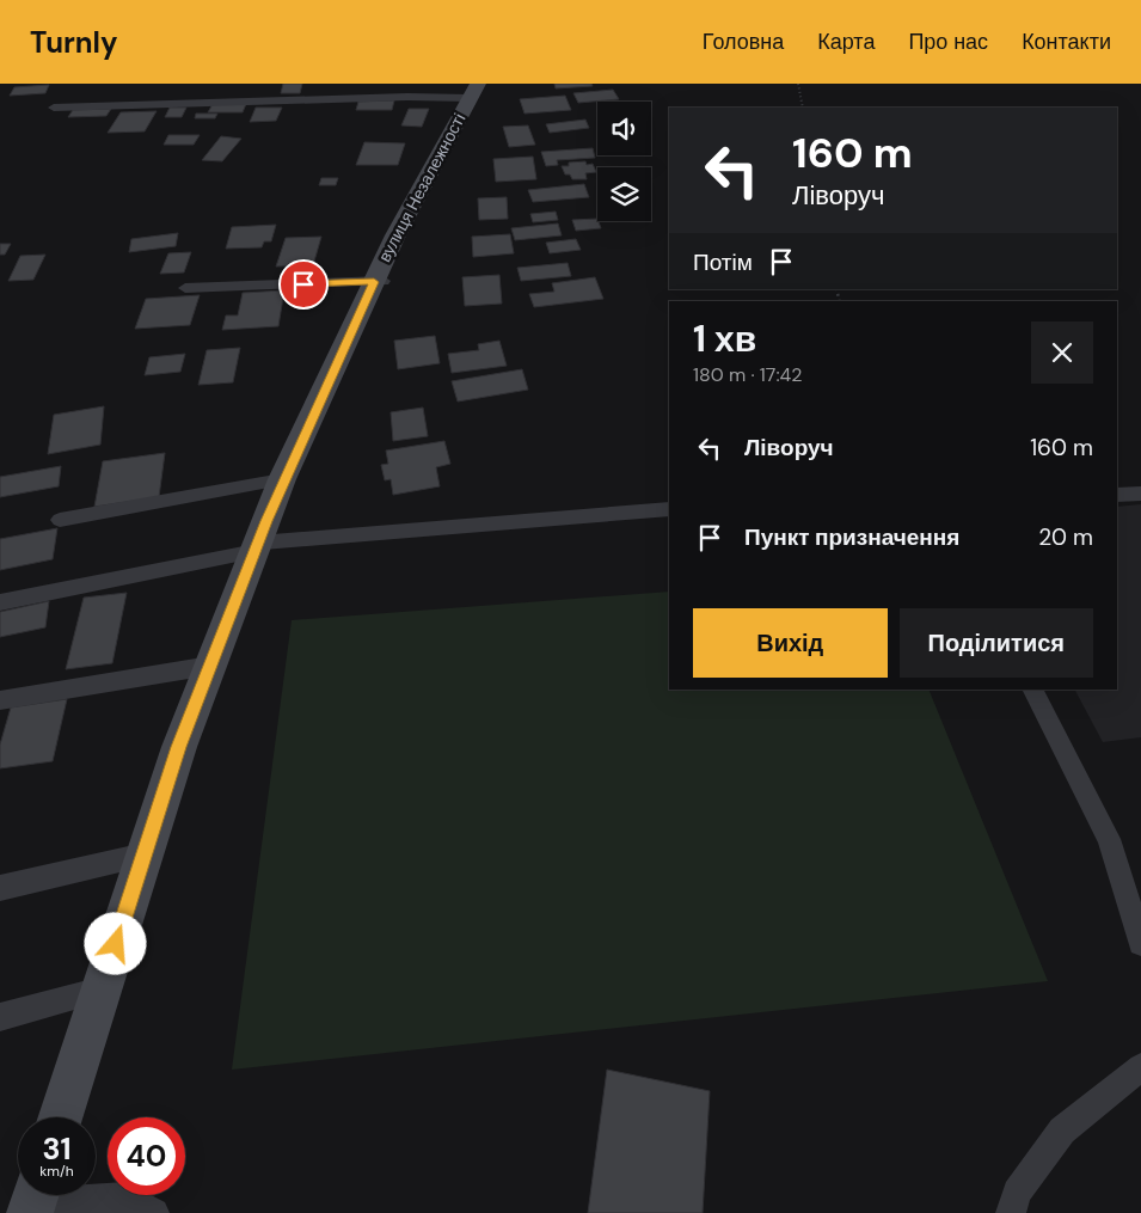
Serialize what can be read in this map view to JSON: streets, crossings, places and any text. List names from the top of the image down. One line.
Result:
{"streets":{"street":["вулиця Незалежності"]},"page":{"header":"Turnly","nav":["Головна","Карта","Про нас","Контакти"],"turn":["160 m","Ліворуч"],"then":"Потім","heading":["1 хв","180 m · 17:42"],"list":[{"name":"Ліворуч","value":"160 m"},{"name":"Пункт призначення","value":"20 m"}],"buttons":["Вихід","Поділитися"],"speed":"31 km/h","limit":"40"}}
